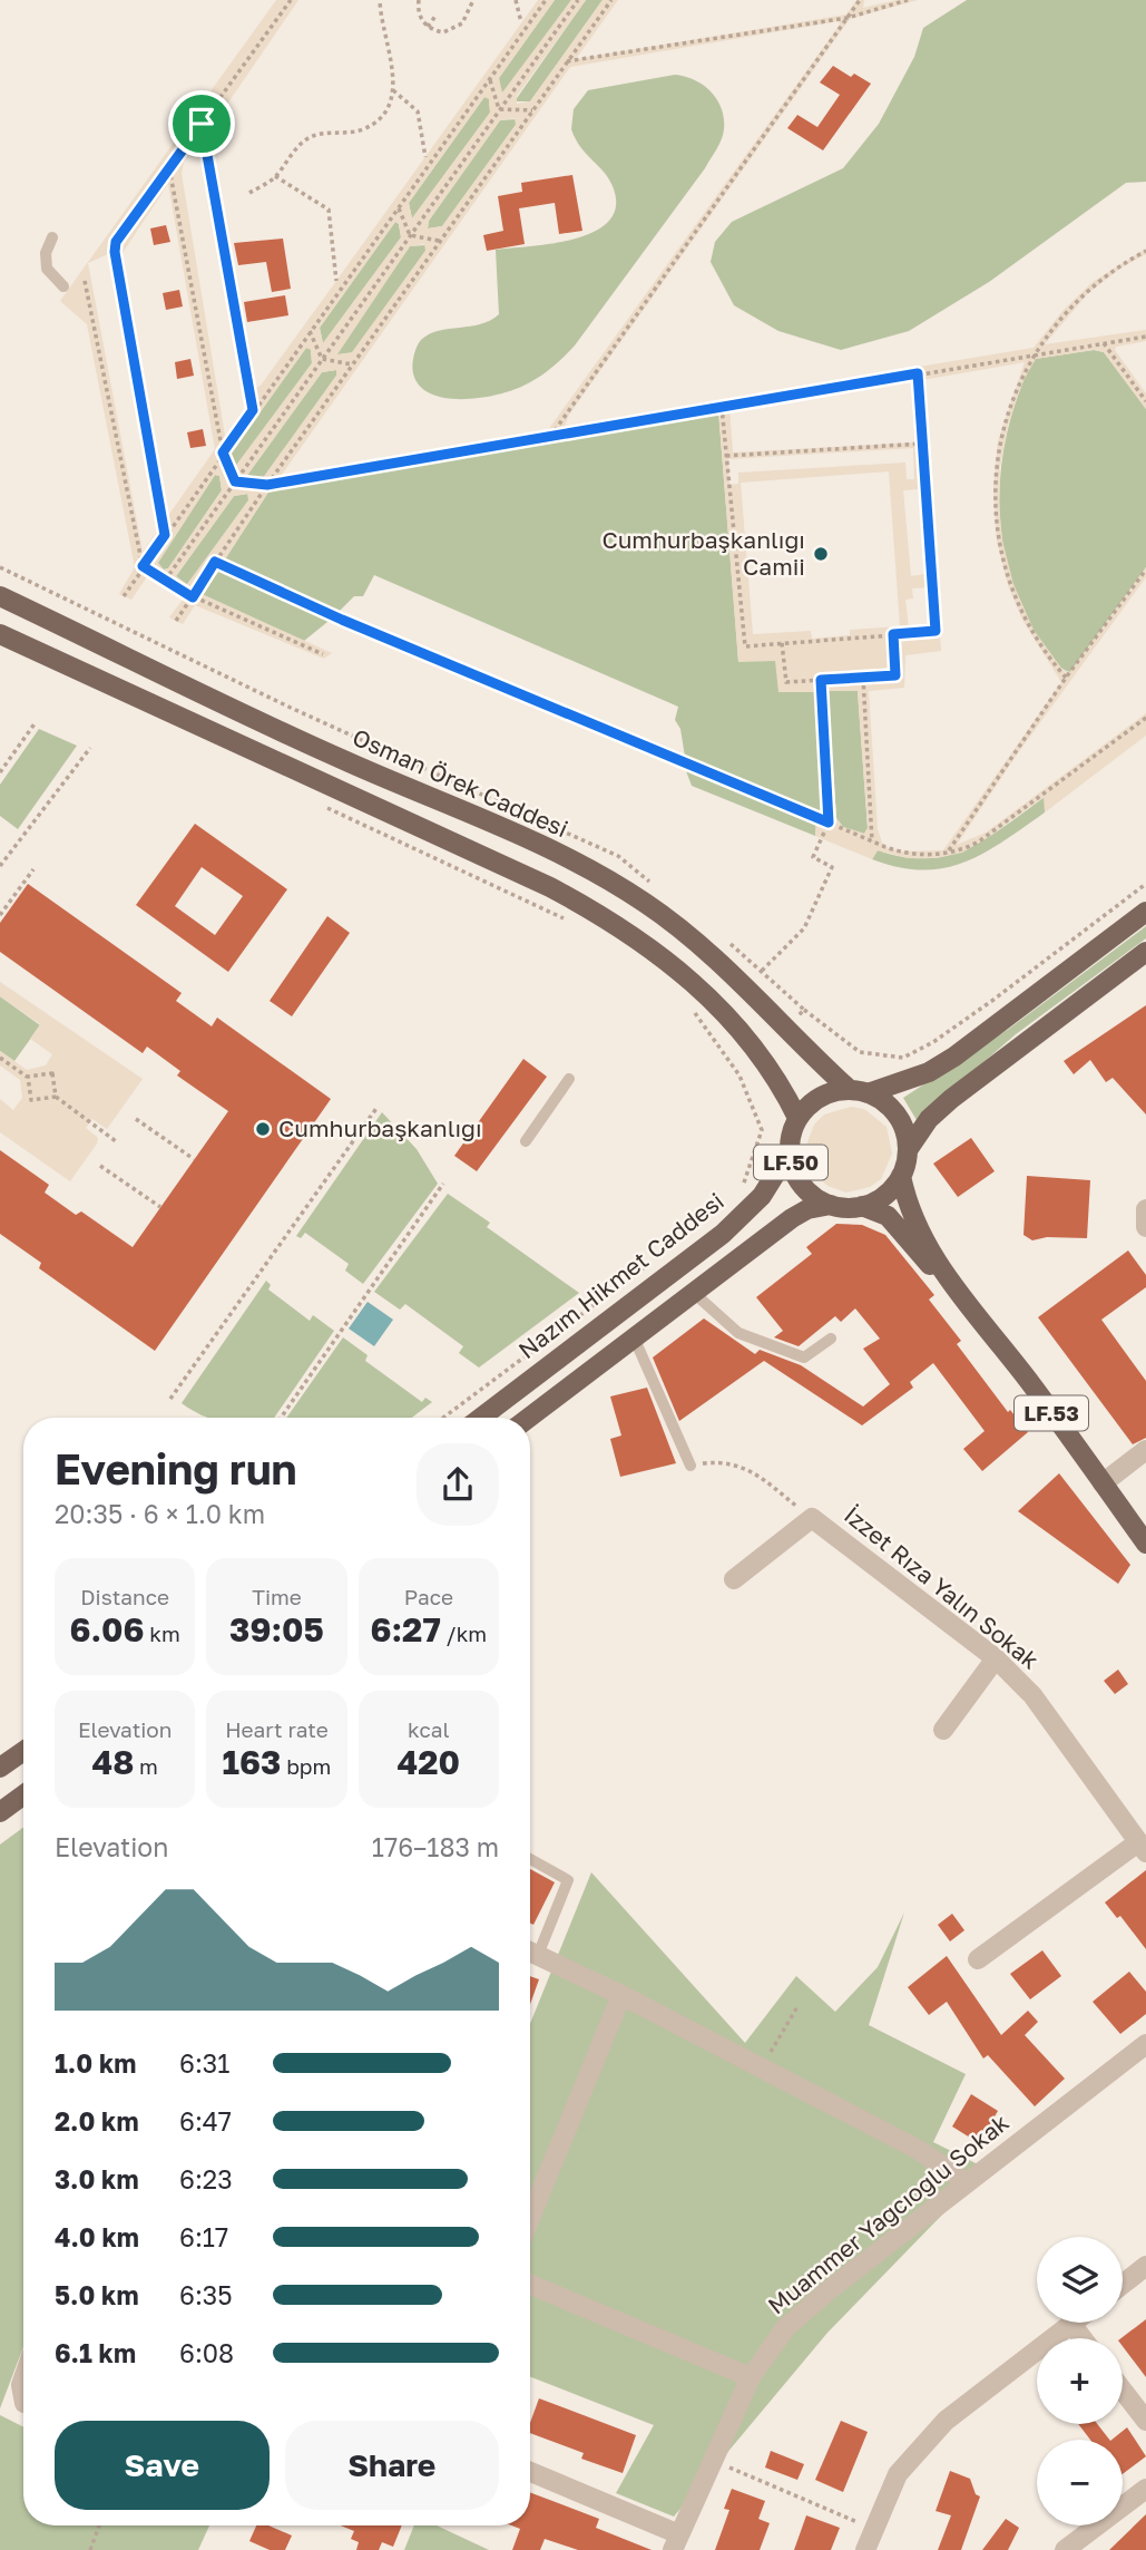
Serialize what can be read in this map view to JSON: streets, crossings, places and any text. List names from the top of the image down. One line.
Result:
{"streets":{"main road":["Osman Örek Caddesi","LF.50","Nazım Hikmet Caddesi","LF.53"],"street":["İzzet Rıza Yalın Sokak","Muammer Yağcıoğlu Sokak"]},"crossings":[["Osman Örek Caddesi","LF.50"],["Osman Örek Caddesi","Nazım Hikmet Caddesi"],["Osman Örek Caddesi","LF.53"],["LF.50","Nazım Hikmet Caddesi"],["LF.50","LF.53"],["Nazım Hikmet Caddesi","LF.53"]],"places":["Cumhurbaşkanlığı Camii","Cumhurbaşkanlığı"],"page":{"heading":["Evening run","20:35 · 6 × 1.0 km"],"stats":[["Distance","6.06 km"],["Time","39:05"],["Pace","6:27 /km"],["Elevation","48 m"],["Heart rate","163 bpm"],["kcal","420"]],"chart":["Elevation","176–183 m"],"list":[{"name":"1.0 km","note":"6:31"},{"name":"2.0 km","note":"6:47"},{"name":"3.0 km","note":"6:23"},{"name":"4.0 km","note":"6:17"},{"name":"5.0 km","note":"6:35"},{"name":"6.1 km","note":"6:08"}],"map_buttons":["+","−"],"buttons":["Save","Share"]}}
